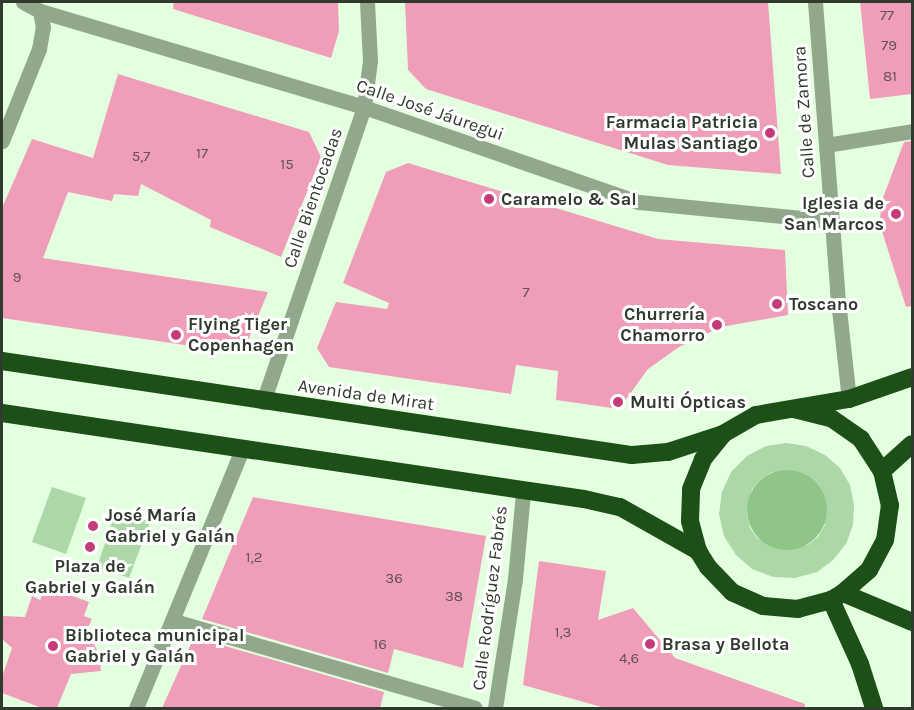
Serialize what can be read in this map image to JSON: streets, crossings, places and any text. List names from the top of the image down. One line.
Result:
{"streets":{"highway":["Avenida de Mirat"],"street":["Calle José Jáuregui","Calle de Zamora","Calle Bientocadas","Calle Rodríguez Fabrés"]},"crossings":[["Calle José Jáuregui","Calle de Zamora"],["Calle José Jáuregui","Calle Bientocadas"],["Calle Bientocadas","Avenida de Mirat"]],"places":["Farmacia Patricia Mulas Santiago","Caramelo & Sal","Iglesia de San Marcos","Toscano","Churrería Chamorro","Flying Tiger Copenhagen","Multi Ópticas","José María Gabriel y Galán","Plaza de Gabriel y Galán","Brasa y Bellota","Biblioteca municipal Gabriel y Galán"],"house_numbers":["77","79","81","17","5,7","15","9","7","1,2","36","38","1,3","16","4,6"]}
